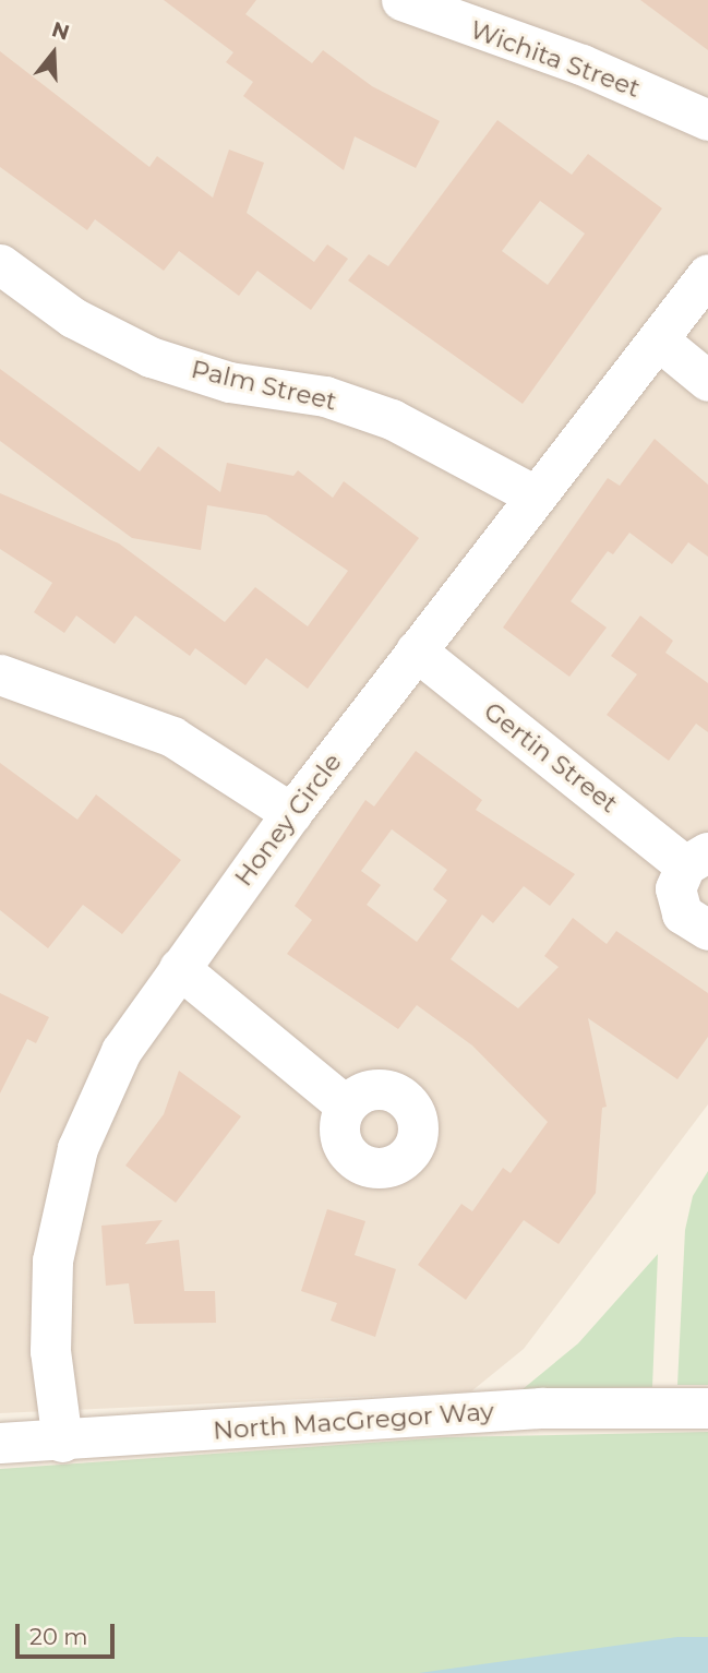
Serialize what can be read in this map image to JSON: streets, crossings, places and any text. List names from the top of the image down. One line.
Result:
{"streets":{"street":["Wichita Street","Palm Street","Gertin Street","Honey Circle","North MacGregor Way"]},"crossings":[["Palm Street","Honey Circle"],["Gertin Street","Honey Circle"],["Honey Circle","North MacGregor Way"]],"scale_bar":"20 m","north":"top"}
